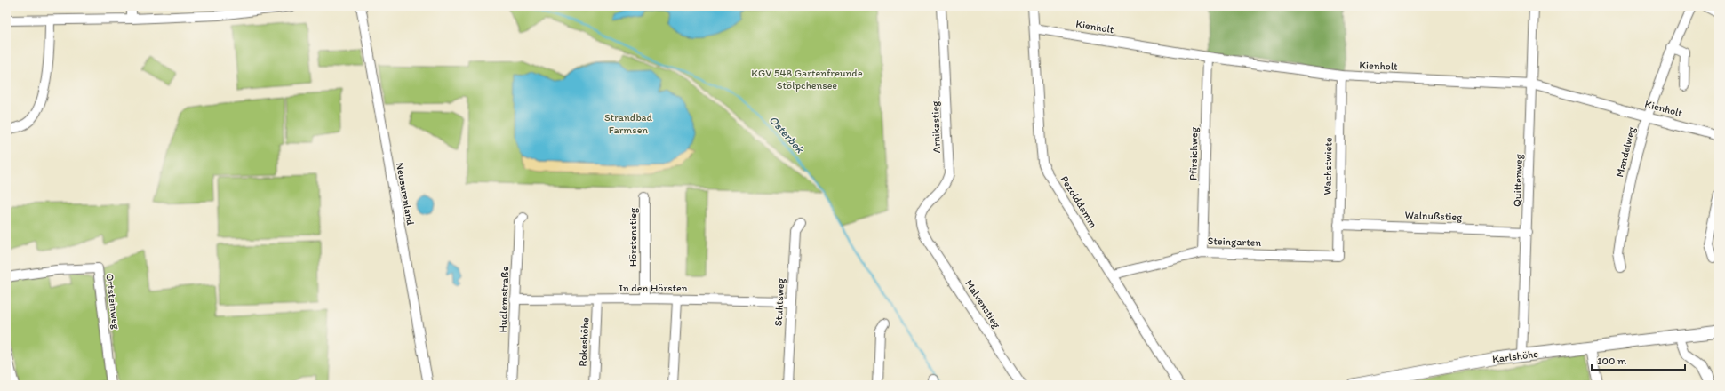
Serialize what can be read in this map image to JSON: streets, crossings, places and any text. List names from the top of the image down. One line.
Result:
{"streets":{"main road":["Karlshöhe"],"street":["Kienholt","Arnikastieg","Mandelweg","Pfirsichweg","Wachstwiete","Quittenweg","Neusurenland","Pezolddamm","Walnußstieg","Hörstenstieg","Steingarten","In den Hörsten","Hudlemstraße","Ortsteinweg","Stuhtsweg","Malvenstieg","Rokeshöhe"]},"crossings":[["Kienholt","Mandelweg"],["Kienholt","Pfirsichweg"],["Kienholt","Wachstwiete"],["Kienholt","Quittenweg"],["Kienholt","Pezolddamm"],["Arnikastieg","Malvenstieg"],["Pfirsichweg","Steingarten"],["Wachstwiete","Walnußstieg"],["Wachstwiete","Steingarten"],["Quittenweg","Walnußstieg"],["Quittenweg","Karlshöhe"],["Pezolddamm","Steingarten"],["Hörstenstieg","In den Hörsten"],["In den Hörsten","Hudlemstraße"],["In den Hörsten","Stuhtsweg"],["In den Hörsten","Rokeshöhe"]],"water":["Osterbek"],"parks":["KGV 548 Gartenfreunde Stölpchensee","Strandbad Farmsen"],"scale_bar":"100 m"}
